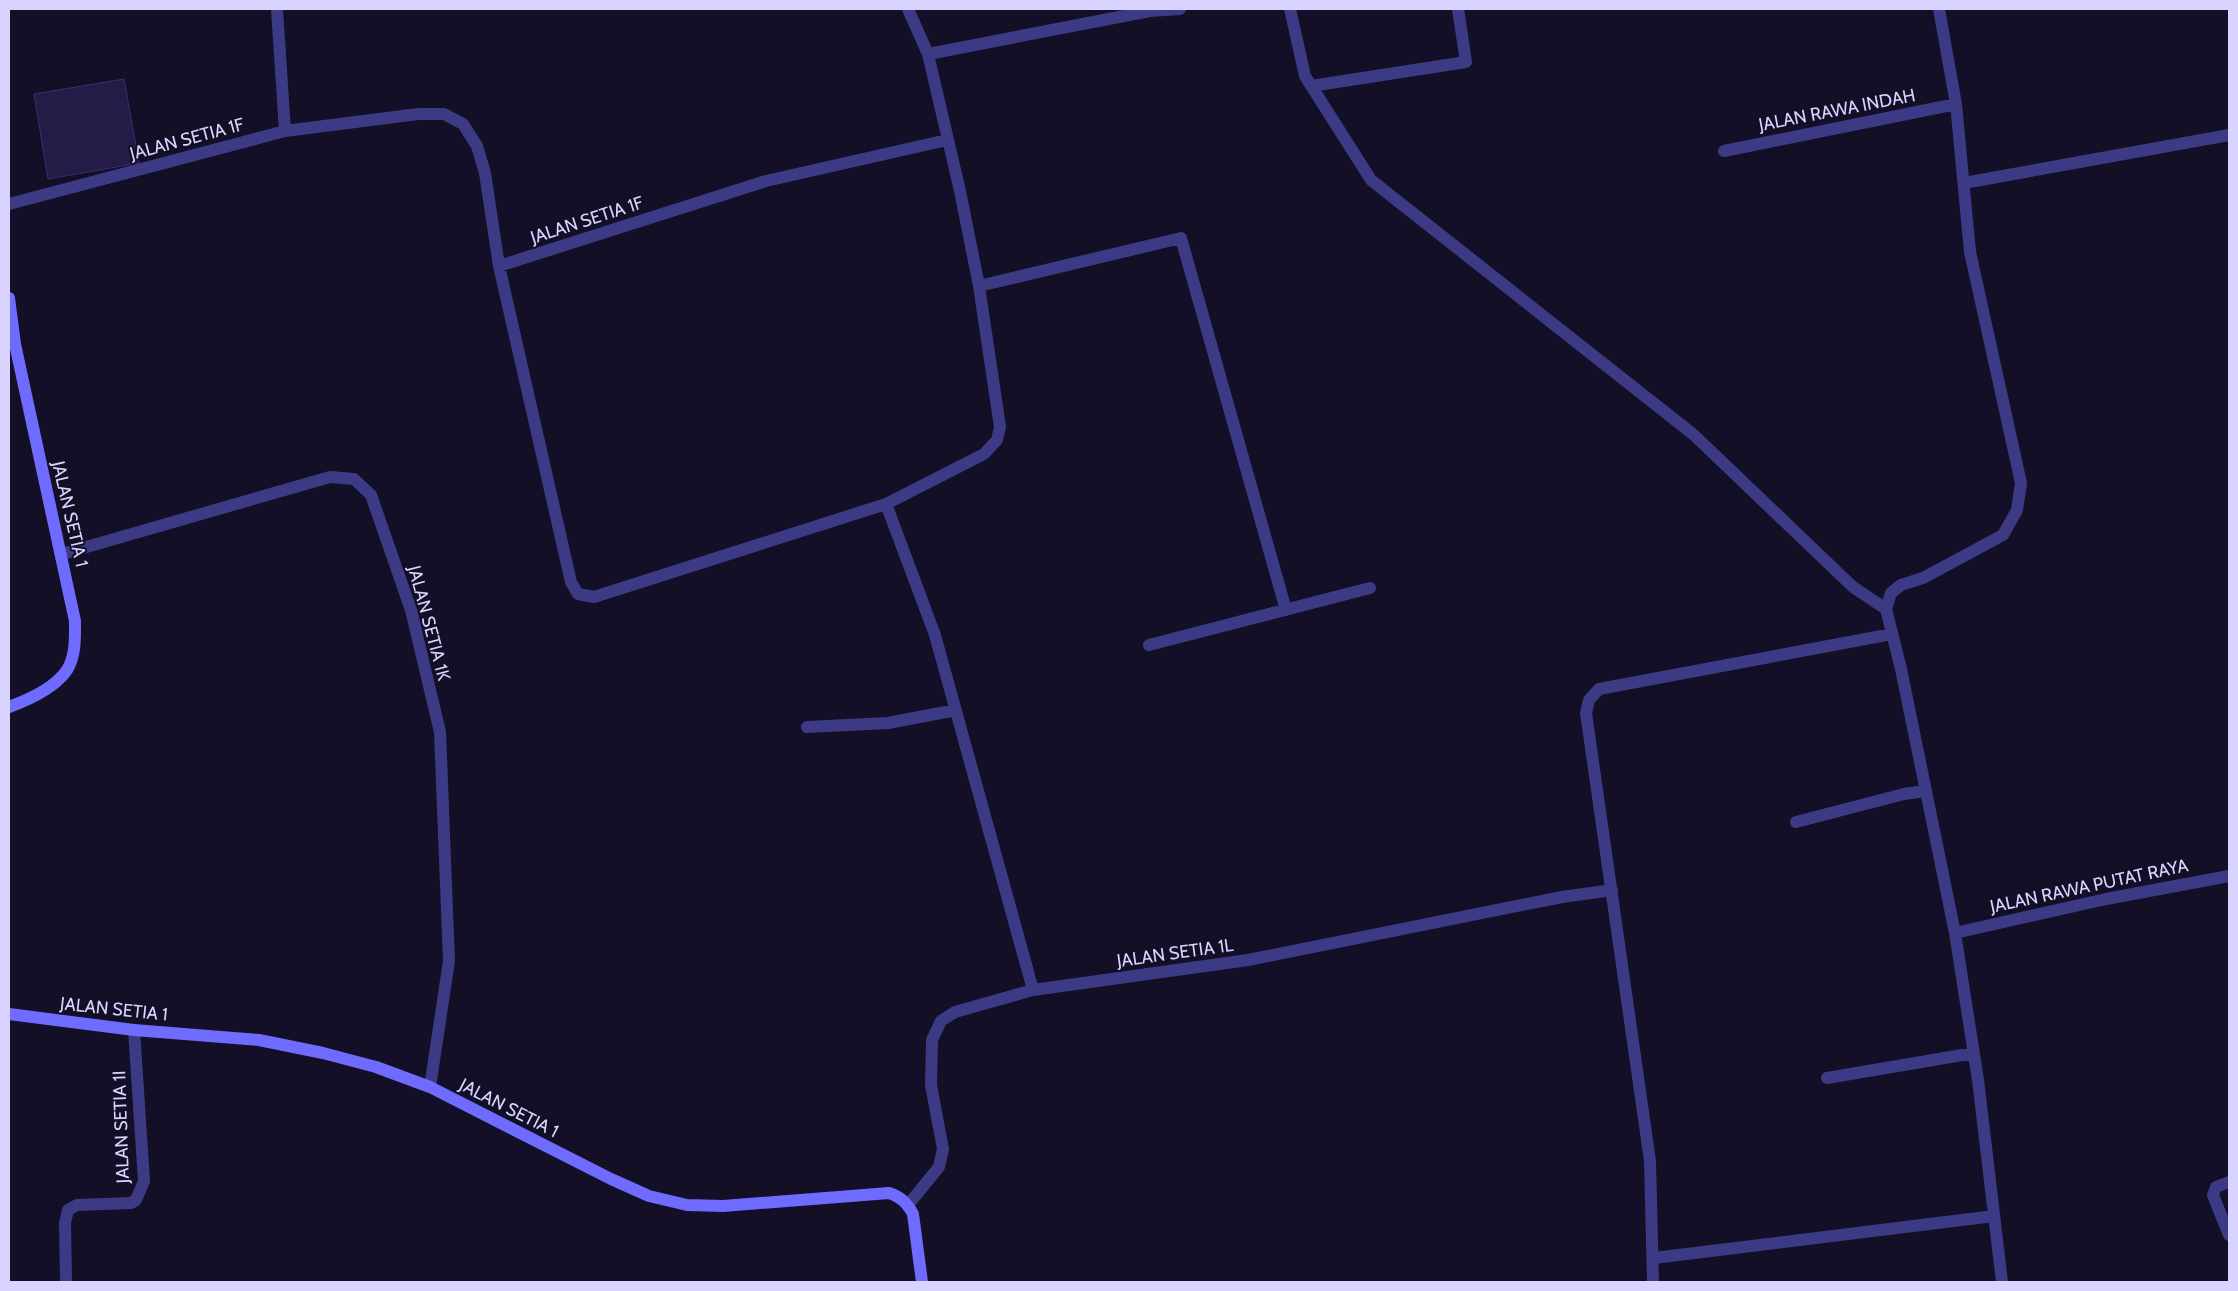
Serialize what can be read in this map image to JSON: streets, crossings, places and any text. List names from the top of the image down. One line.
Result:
{"streets":{"street":["JALAN RAWA INDAH","JALAN SETIA 1F","JALAN SETIA 1","JALAN SETIA 1K","JALAN RAWA PUTAT RAYA","JALAN SETIA 1L","JALAN SETIA 1I"]},"crossings":[["JALAN SETIA 1","JALAN SETIA 1K"],["JALAN SETIA 1","JALAN SETIA 1L"],["JALAN SETIA 1","JALAN SETIA 1I"]]}
